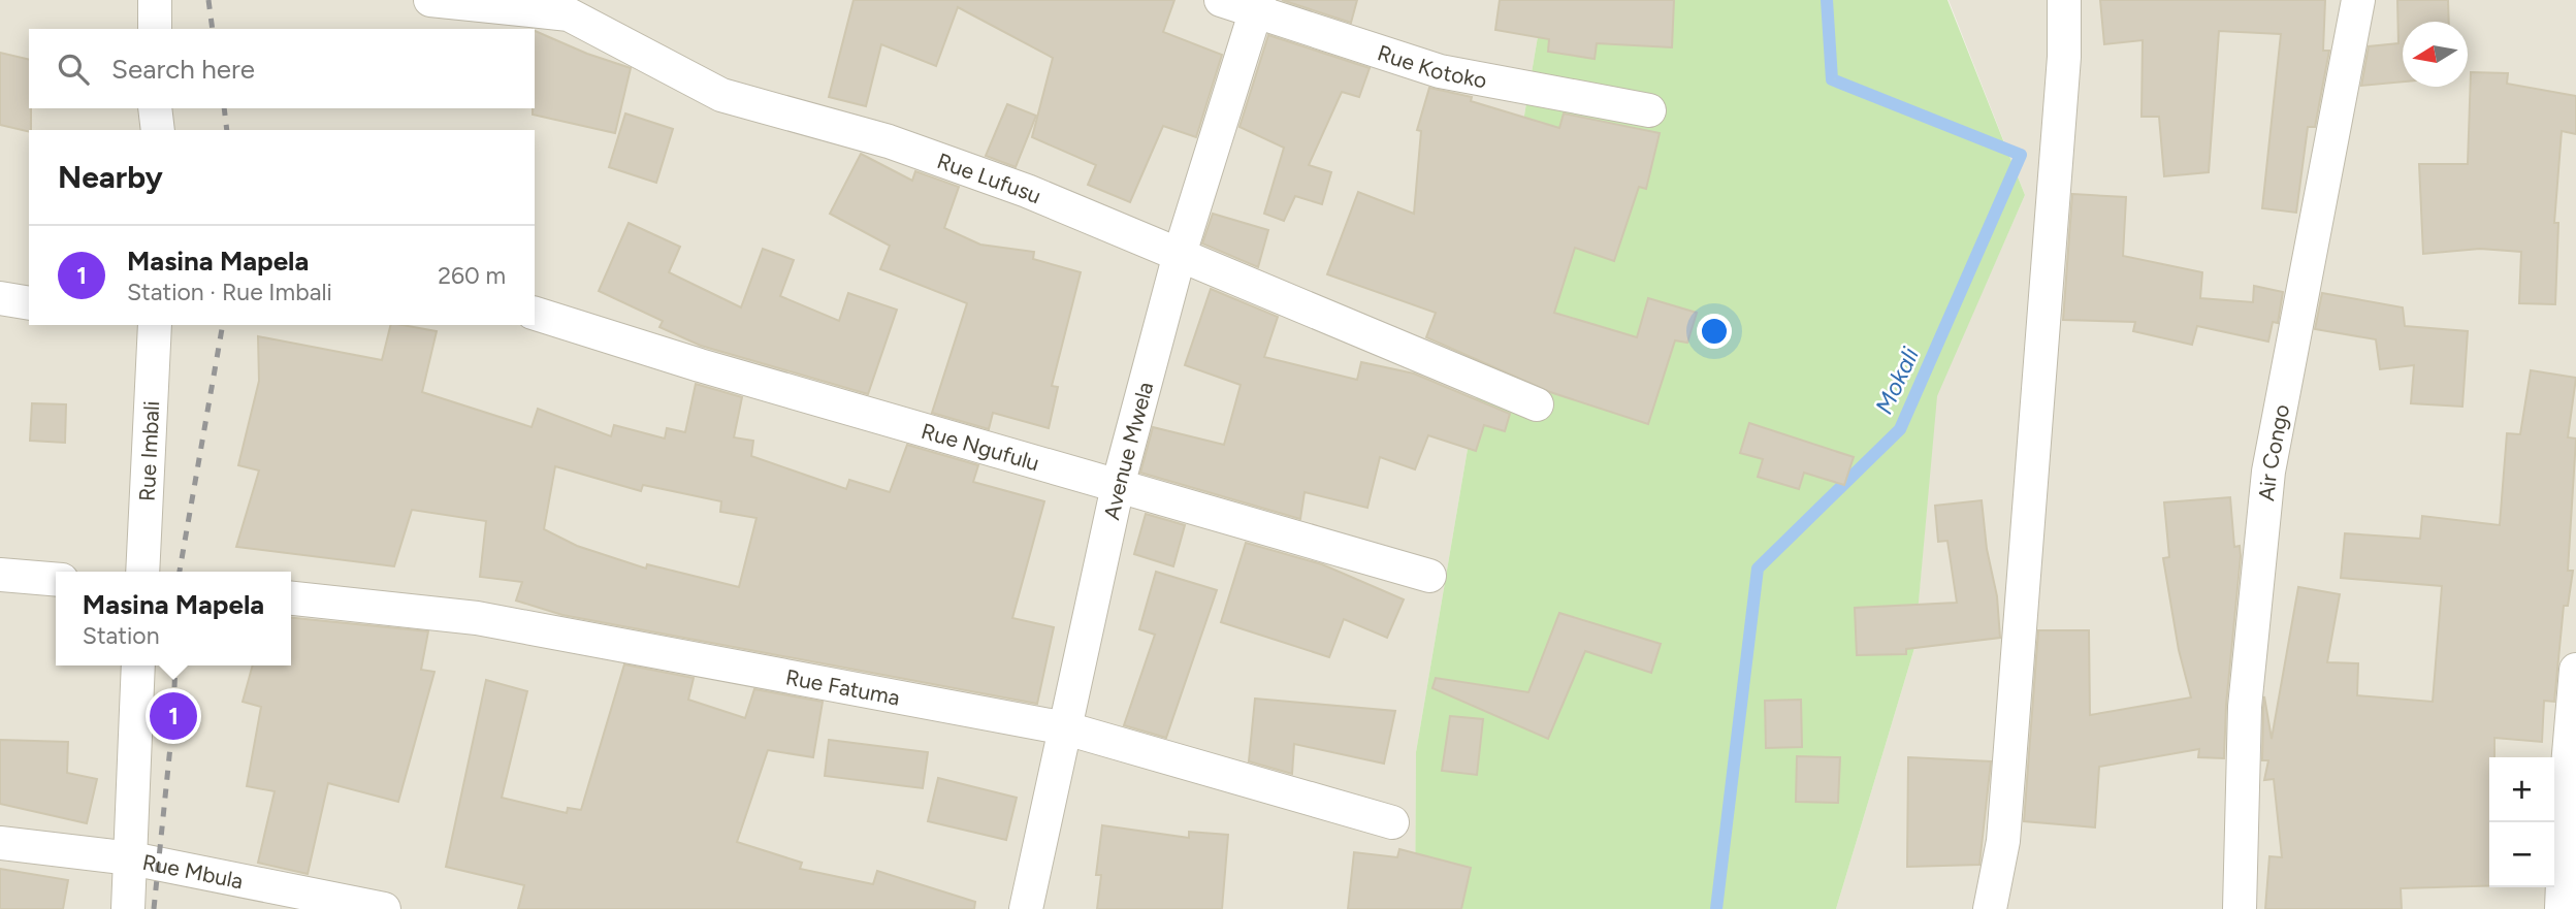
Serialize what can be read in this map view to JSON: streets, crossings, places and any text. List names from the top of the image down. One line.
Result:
{"streets":{"street":["Rue Kotoko","Rue Lufusu","Rue Ngufulu","Rue Imbali","Avenue Mwela","Air Congo","Rue Fatuma","Rue Mbula"]},"crossings":[["Rue Kotoko","Avenue Mwela"],["Rue Lufusu","Avenue Mwela"],["Rue Ngufulu","Avenue Mwela"],["Avenue Mwela","Rue Fatuma"]],"water":["Mokali"],"north":"left","page":{"search":"Search here","heading":"Nearby","list":[{"mark":"1","name":"Masina Mapela","note":"Station · Rue Imbali","value":"260 m"}],"popup":["Masina Mapela","Station"],"pins":"1","map_buttons":["+","−"]}}
